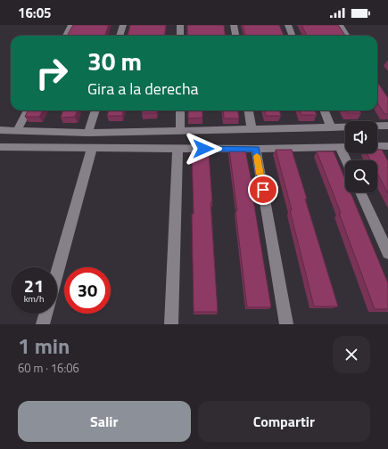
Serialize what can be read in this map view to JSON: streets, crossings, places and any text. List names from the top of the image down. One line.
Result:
{"page":{"status":"16:05","turn":["30 m","Gira a la derecha"],"speed":"21 km/h","limit":"30","heading":["1 min","60 m · 16:06"],"buttons":["Salir","Compartir"]}}
